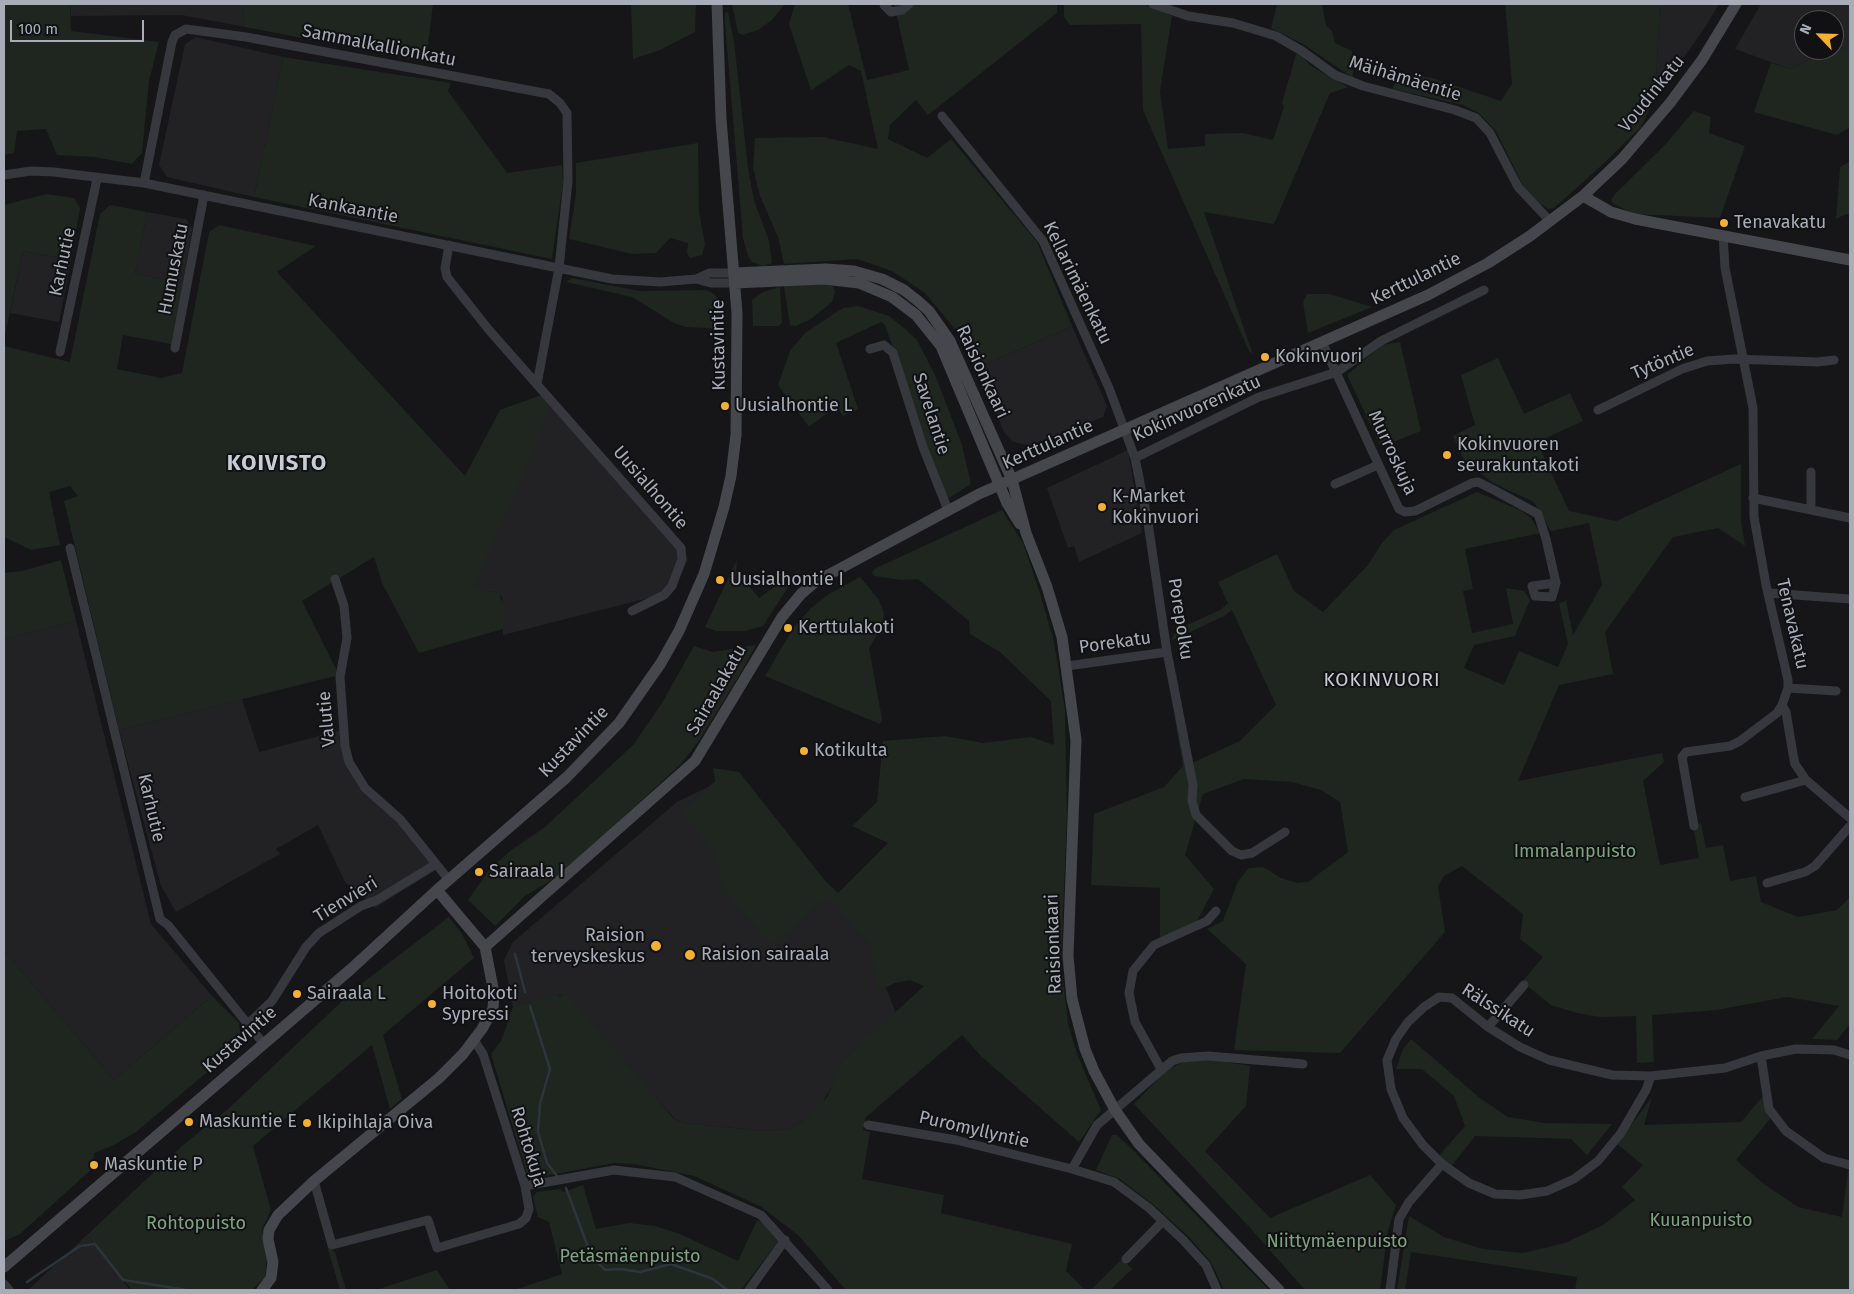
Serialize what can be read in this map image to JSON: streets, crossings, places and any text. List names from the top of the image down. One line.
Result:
{"streets":{"main road":["Voudinkatu","Kerttulantie","Kustavintie","Raisionkaari","Sairaalakatu"],"street":["Sammalkallionkatu","Mäihämäentie","Kankaantie","Karhutie","Humuskatu","Kellarimäenkatu","Tytöntie","Kokinvuorenkatu","Savelantie","Murroskuja","Uusialhontie","Porepolku","Tenavakatu","Porekatu","Valutie","Tienvieri","Rälssikatu","Puromyllyntie","Rohtokuja"]},"crossings":[["Sammalkallionkatu","Kankaantie"],["Mäihämäentie","Kerttulantie"],["Voudinkatu","Kerttulantie"],["Kankaantie","Karhutie"],["Kankaantie","Humuskatu"],["Kankaantie","Kustavintie"],["Kankaantie","Raisionkaari"],["Kankaantie","Uusialhontie"],["Karhutie","Kustavintie"],["Karhutie","Tienvieri"],["Kerttulantie","Kellarimäenkatu"],["Kerttulantie","Raisionkaari"],["Kerttulantie","Kokinvuorenkatu"],["Kerttulantie","Murroskuja"],["Kerttulantie","Sairaalakatu"],["Kellarimäenkatu","Kokinvuorenkatu"],["Kustavintie","Raisionkaari"],["Kustavintie","Valutie"],["Tytöntie","Tenavakatu"],["Raisionkaari","Porekatu"],["Raisionkaari","Sairaalakatu"],["Kokinvuorenkatu","Murroskuja"],["Kokinvuorenkatu","Porepolku"],["Savelantie","Sairaalakatu"],["Porepolku","Porekatu"],["Valutie","Tienvieri"]],"districts":["KOIVISTO","KOKINVUORI"],"parks":["Immalanpuisto","Kuuanpuisto","Rohtopuisto","Niittymäenpuisto","Petäsmäenpuisto"],"places":["Tenavakatu","Kokinvuori","Uusialhontie L","Kokinvuoren seurakuntakoti","K-Market Kokinvuori","Uusialhontie I","Kerttulakoti","Kotikulta","Sairaala I","Raision terveyskeskus","Raision sairaala","Sairaala L","Hoitokoti Sypressi","Maskuntie E","Ikipihlaja Oiva","Maskuntie P"],"scale_bar":"100 m","north":"top left"}
